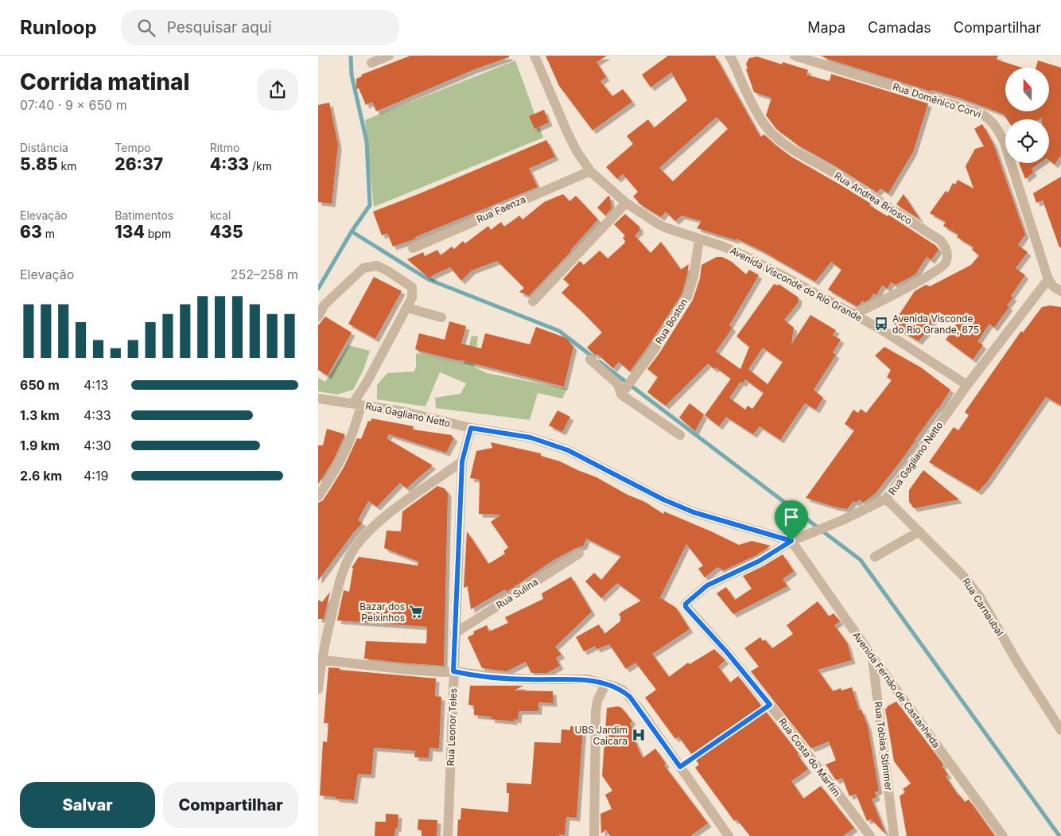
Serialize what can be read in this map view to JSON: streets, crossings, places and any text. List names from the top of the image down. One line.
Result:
{"streets":{"street":["Rua Domênico Corvi","Rua Andrea Briosco","Rua Faenza","Avenida Visconde do Rio Grande","Rua Boston","Rua Gagliano Netto","Rua Sulina","Rua Carnaubal","Avenida Fernão de Castanheda","Rua Leonor Teles","Rua Tobias Stimmer","Rua Costa do Marfim"]},"crossings":[["Rua Domênico Corvi","Rua Gagliano Netto"],["Rua Andrea Briosco","Avenida Visconde do Rio Grande"],["Rua Faenza","Avenida Visconde do Rio Grande"],["Avenida Visconde do Rio Grande","Rua Boston"],["Avenida Visconde do Rio Grande","Rua Gagliano Netto"],["Rua Gagliano Netto","Rua Carnaubal"],["Rua Gagliano Netto","Avenida Fernão de Castanheda"],["Rua Gagliano Netto","Rua Leonor Teles"],["Rua Gagliano Netto","Rua Costa do Marfim"],["Rua Sulina","Rua Leonor Teles"],["Avenida Fernão de Castanheda","Rua Tobias Stimmer"],["Avenida Fernão de Castanheda","Rua Costa do Marfim"]],"places":{"bus stop":["Avenida Visconde do Rio Grande, 675"],"supermarket":["Bazar dos Peixinhos"],"hospital":["UBS Jardim Caicara"]},"north":"top","page":{"header":"Runloop","search":"Pesquisar aqui","nav":["Mapa","Camadas","Compartilhar"],"heading":["Corrida matinal","07:40 · 9 × 650 m"],"stats":[["Distância","5.85 km"],["Tempo","26:37"],["Ritmo","4:33 /km"],["Elevação","63 m"],["Batimentos","134 bpm"],["kcal","435"]],"chart":["Elevação","252–258 m"],"list":[{"name":"650 m","note":"4:13"},{"name":"1.3 km","note":"4:33"},{"name":"1.9 km","note":"4:30"},{"name":"2.6 km","note":"4:19"}],"buttons":["Salvar","Compartilhar"]}}
